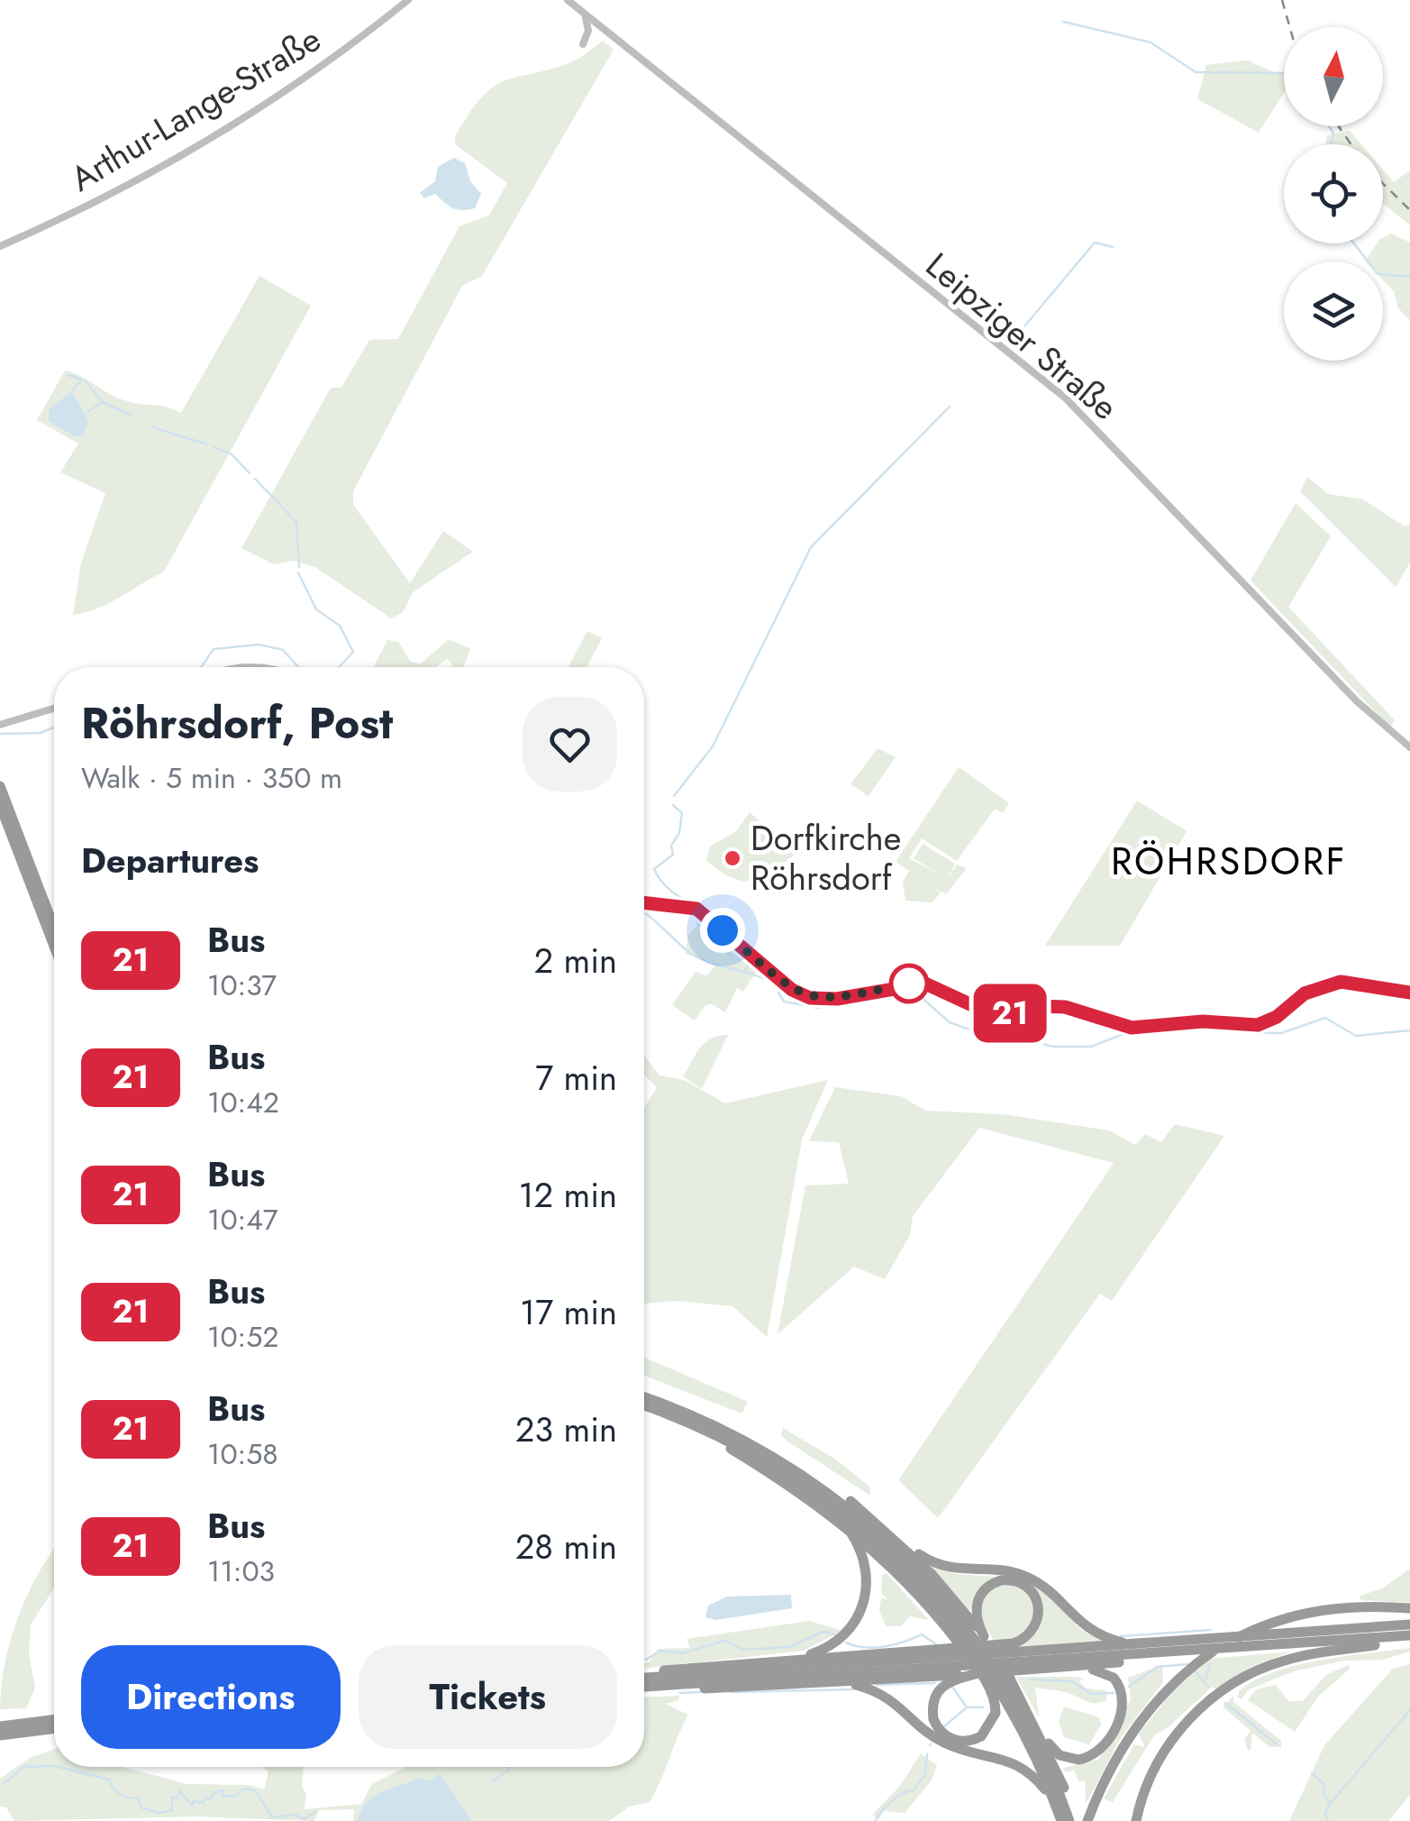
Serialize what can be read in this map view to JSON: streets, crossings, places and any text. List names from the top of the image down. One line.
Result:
{"streets":{"main road":["Arthur-Lange-Straße","Leipziger Straße"]},"districts":["RÖHRSDORF"],"places":["Dorfkirche Röhrsdorf"],"lines":["bus line 21"],"north":"top","page":{"on_map":"21","heading":[["Röhrsdorf, Post","Walk · 5 min · 350 m"],"Departures"],"list":[{"mark":"21","name":"Bus","note":"10:37","value":"2 min"},{"mark":"21","name":"Bus","note":"10:42","value":"7 min"},{"mark":"21","name":"Bus","note":"10:47","value":"12 min"},{"mark":"21","name":"Bus","note":"10:52","value":"17 min"},{"mark":"21","name":"Bus","note":"10:58","value":"23 min"},{"mark":"21","name":"Bus","note":"11:03","value":"28 min"}],"buttons":["Directions","Tickets"]}}
